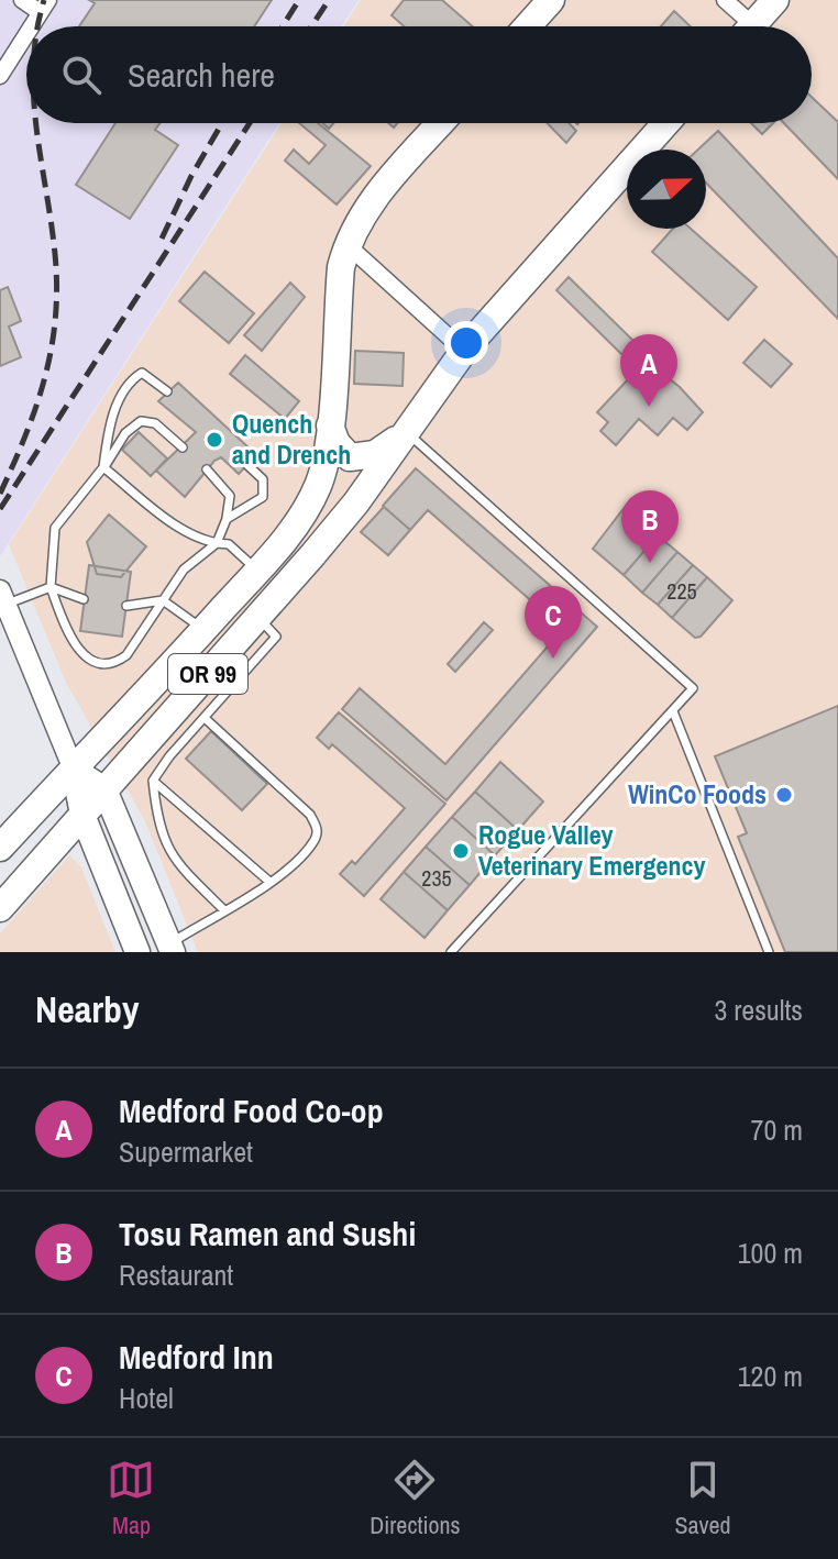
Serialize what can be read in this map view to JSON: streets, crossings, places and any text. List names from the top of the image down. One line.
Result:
{"streets":{"main road":["OR 99"]},"places":["Quench and Drench","WinCo Foods","Rogue Valley Veterinary Emergency"],"house_numbers":["225","235"],"north":"right","page":{"search":"Search here","pins":["A","B","C"],"heading":["Nearby","3 results"],"list":[{"mark":"A","name":"Medford Food Co-op","note":"Supermarket","value":"70 m"},{"mark":"B","name":"Tosu Ramen and Sushi","note":"Restaurant","value":"100 m"},{"mark":"C","name":"Medford Inn","note":"Hotel","value":"120 m"}],"nav":["Map","Directions","Saved"]}}
